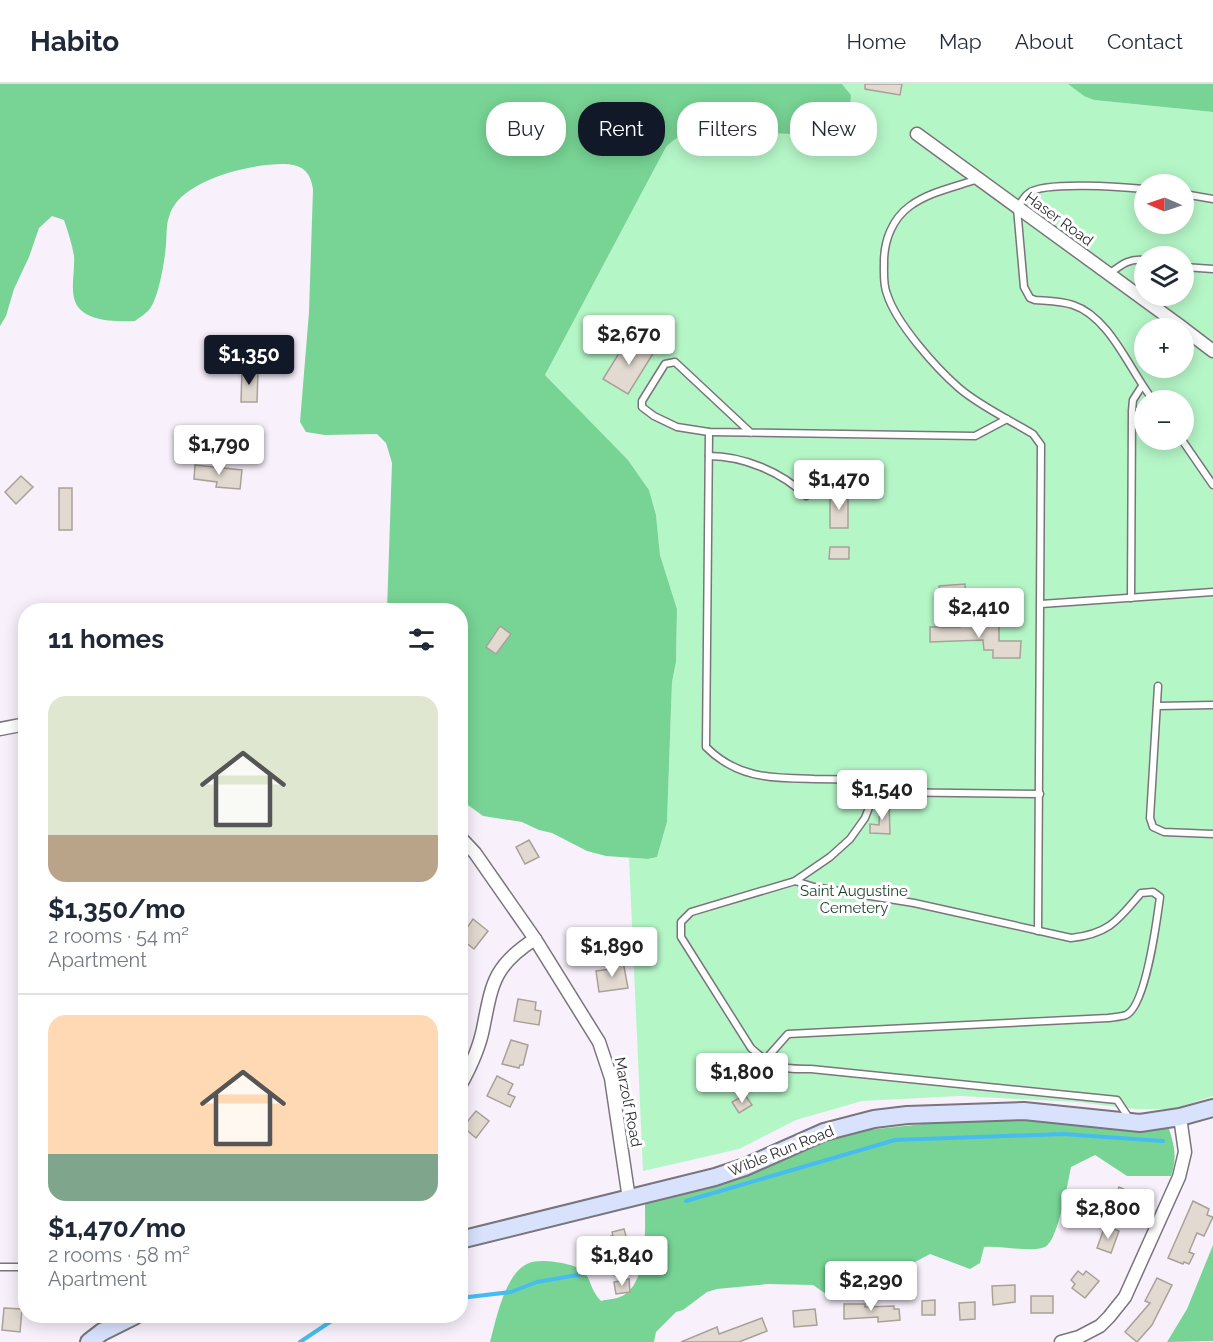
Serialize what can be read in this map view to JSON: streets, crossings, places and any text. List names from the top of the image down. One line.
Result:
{"streets":{"street":["Haser Road","Marzolf Road","Wible Run Road"]},"crossings":[["Marzolf Road","Wible Run Road"]],"parks":["Saint Augustine Cemetery"],"north":"left","page":{"header":"Habito","nav":["Home","Map","About","Contact"],"chip":["Buy","Rent","Filters","New"],"map_buttons":["+","−"],"price":["$2,670","$1,350","$1,790","$1,470","$2,410","$1,540","$1,890","$1,800","$2,800","$1,840","$2,290"],"heading":"11 homes","list":[{"name":"$1,350/mo","note":"2 rooms · 54 m² · Apartment"},{"name":"$1,470/mo","note":"2 rooms · 58 m² · Apartment"}]}}
